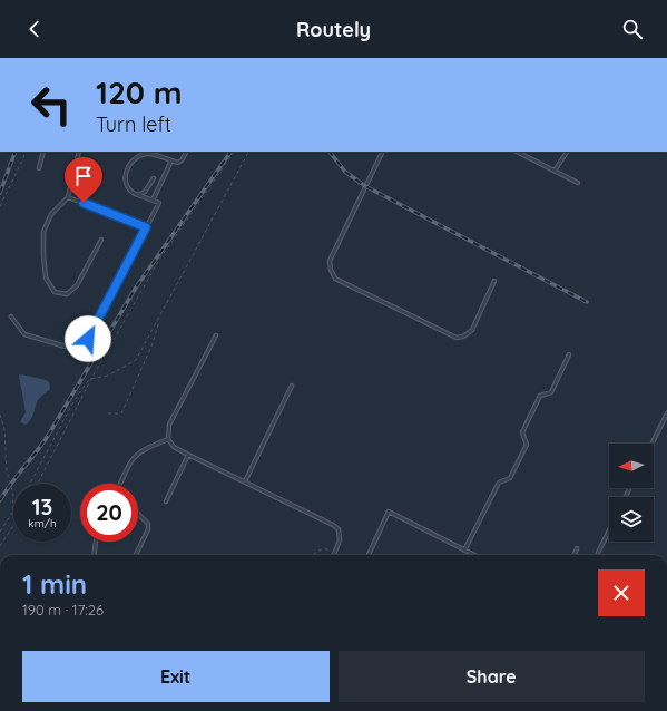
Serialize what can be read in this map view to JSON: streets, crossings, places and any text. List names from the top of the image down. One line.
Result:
{"north":"left","page":{"header":"Routely","turn":["120 m","Turn left"],"speed":"13 km/h","limit":"20","heading":["1 min","190 m · 17:26"],"buttons":["Exit","Share"]}}
